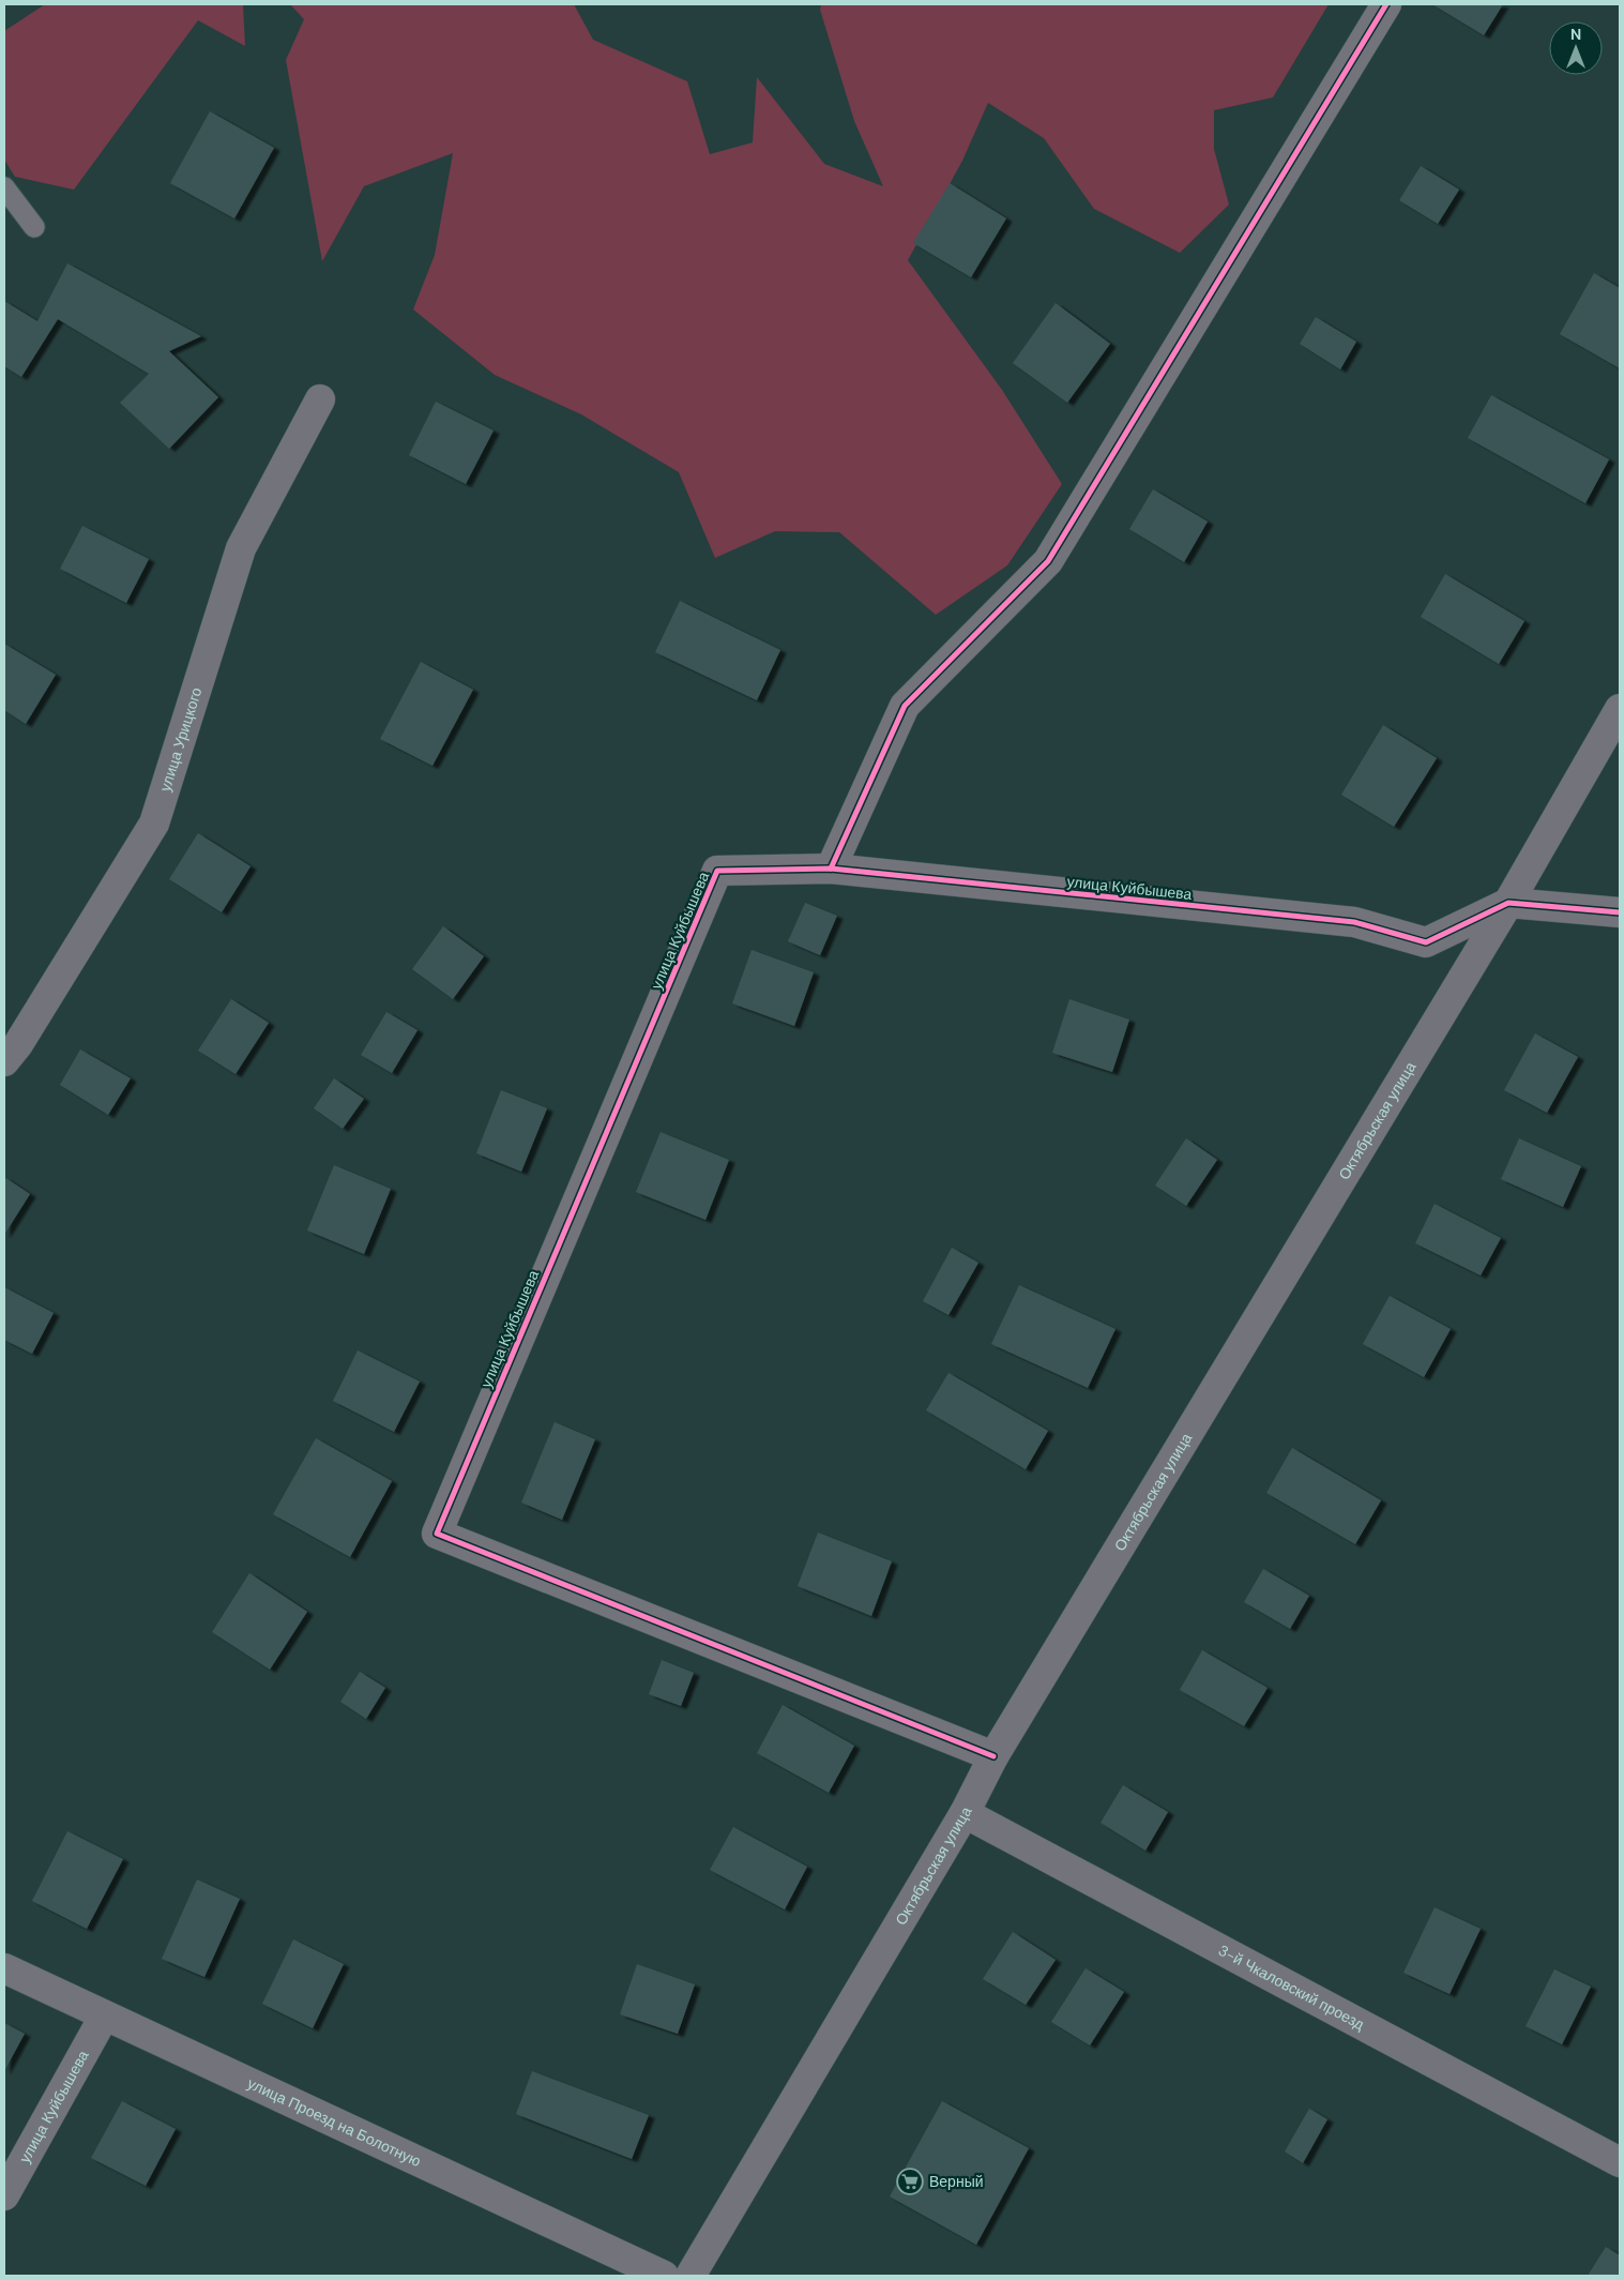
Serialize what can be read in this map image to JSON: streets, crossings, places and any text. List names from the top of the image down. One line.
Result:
{"streets":{"street":["улица Урицкого","улица Куйбышева","Октябрьская улица","3-й Чкаловский проезд","улица Проезд на Болотную"]},"crossings":[["улица Куйбышева","Октябрьская улица"],["улица Куйбышева","улица Проезд на Болотную"],["Октябрьская улица","3-й Чкаловский проезд"]],"places":{"supermarket":["Верный"]},"north":"top"}
